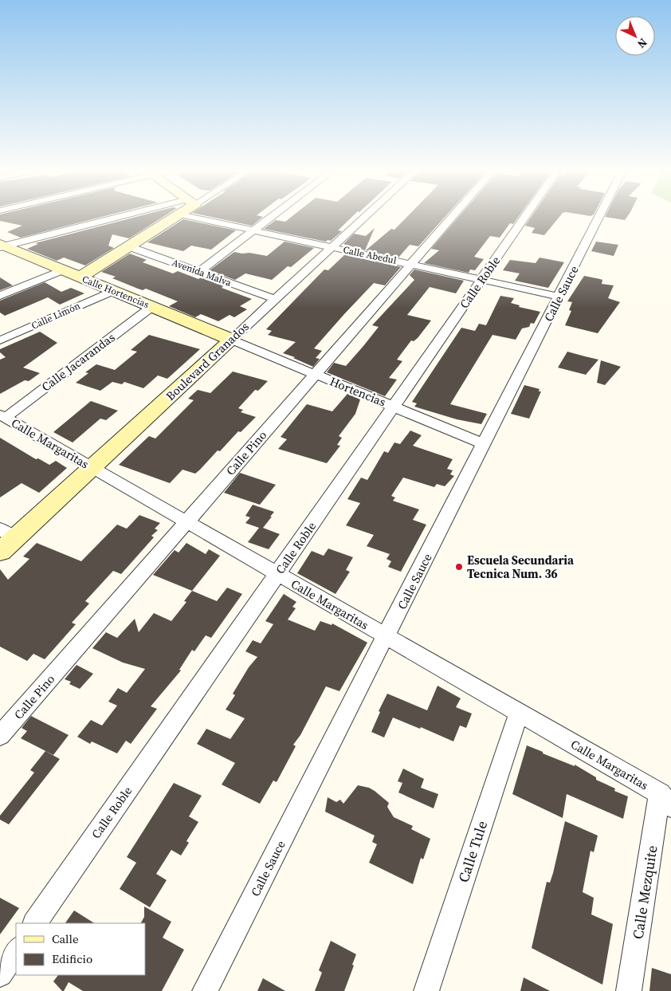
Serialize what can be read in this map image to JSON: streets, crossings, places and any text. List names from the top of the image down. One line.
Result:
{"streets":{"street":["Calle Abedul","Avenida Malva","Calle Roble","Calle Hortencias","Calle Sauce","Calle Limón","Boulevard Granados","Calle Jacarandas","Hortencias","Calle Margaritas","Calle Pino","Calle Tule","Calle Mezquite"]},"crossings":[["Calle Abedul","Calle Roble"],["Calle Abedul","Calle Sauce"],["Calle Abedul","Boulevard Granados"],["Calle Abedul","Calle Pino"],["Avenida Malva","Boulevard Granados"],["Calle Roble","Hortencias"],["Calle Roble","Calle Margaritas"],["Calle Hortencias","Calle Limón"],["Calle Hortencias","Boulevard Granados"],["Calle Hortencias","Calle Jacarandas"],["Calle Hortencias","Hortencias"],["Calle Sauce","Hortencias"],["Calle Sauce","Calle Margaritas"],["Boulevard Granados","Hortencias"],["Boulevard Granados","Calle Margaritas"],["Calle Jacarandas","Calle Margaritas"],["Hortencias","Calle Pino"],["Calle Margaritas","Calle Pino"],["Calle Margaritas","Calle Tule"],["Calle Margaritas","Calle Mezquite"]],"places":["Escuela Secundaria Tecnica Num. 36"],"legend":["Calle","Edificio"],"north":"bottom right"}
